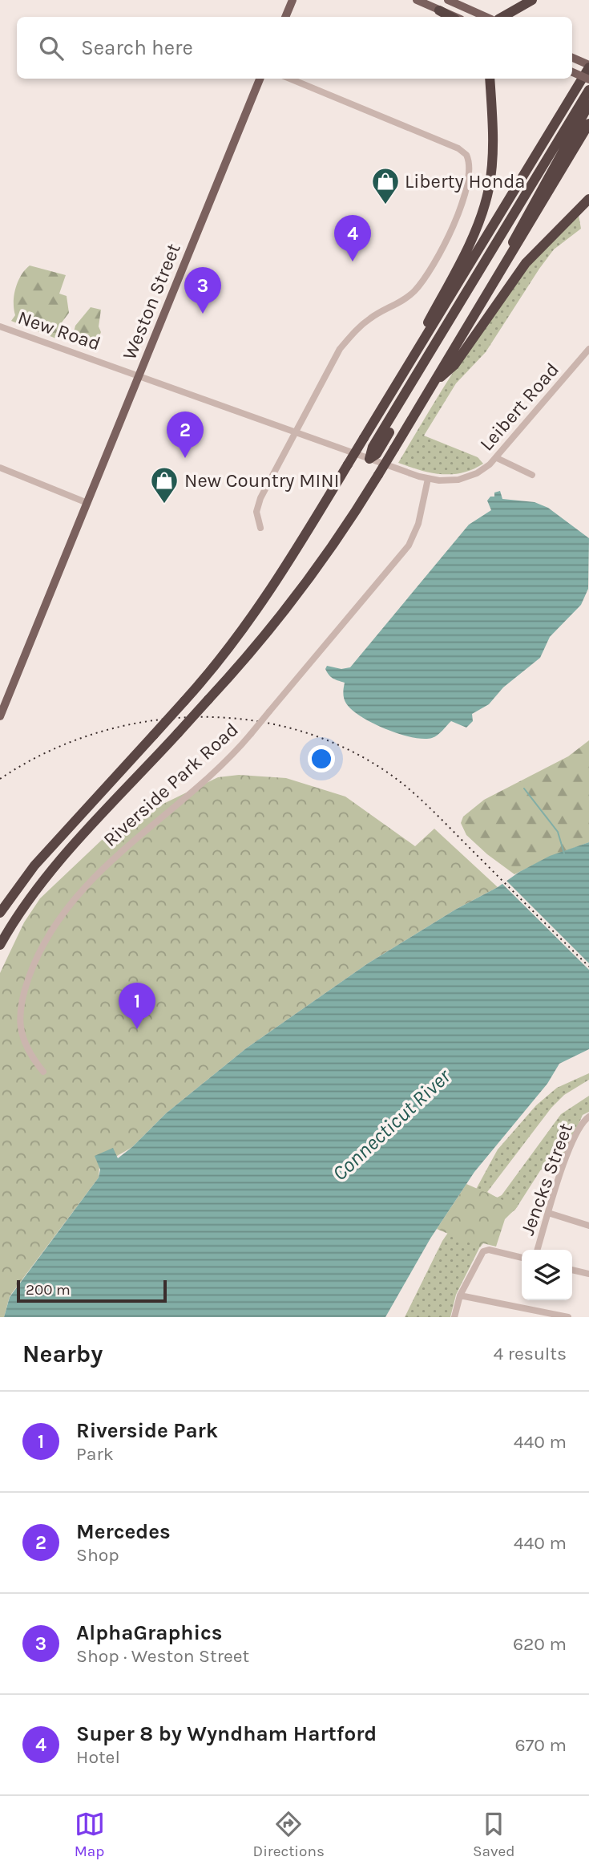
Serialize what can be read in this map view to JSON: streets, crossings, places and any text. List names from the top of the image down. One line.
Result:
{"streets":{"main road":["Weston Street"],"street":["New Road","Leibert Road","Riverside Park Road","Jencks Street"]},"crossings":[["Weston Street","New Road"],["Weston Street","Leibert Road"],["Leibert Road","Riverside Park Road"]],"water":["Connecticut River"],"places":{"shop":["Liberty Honda","New Country MINI"]},"scale_bar":"200 m","page":{"search":"Search here","pins":["4","3","2","1"],"scale":"200 m","heading":["Nearby","4 results"],"list":[{"mark":"1","name":"Riverside Park","note":"Park","value":"440 m"},{"mark":"2","name":"Mercedes","note":"Shop","value":"440 m"},{"mark":"3","name":"AlphaGraphics","note":"Shop · Weston Street","value":"620 m"},{"mark":"4","name":"Super 8 by Wyndham Hartford","note":"Hotel","value":"670 m"}],"nav":["Map","Directions","Saved"]}}
